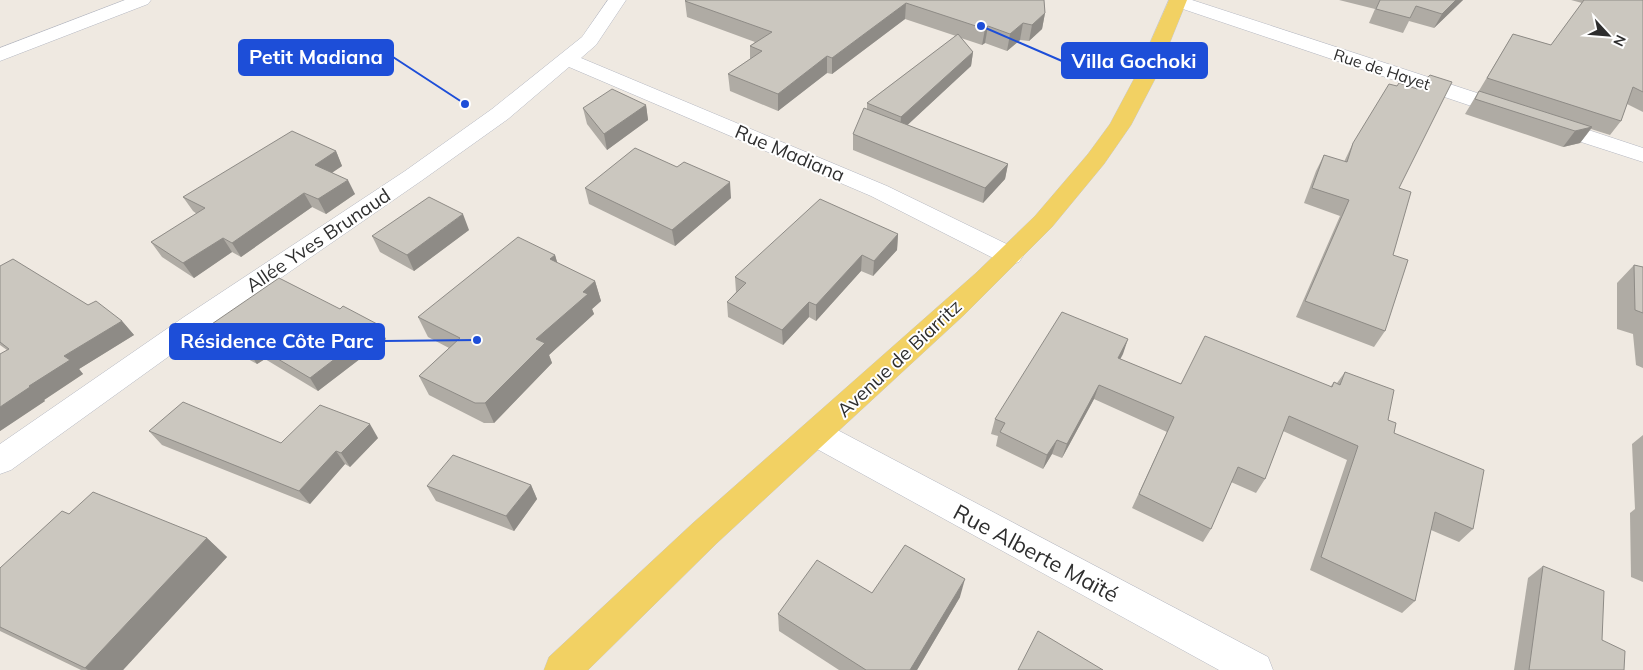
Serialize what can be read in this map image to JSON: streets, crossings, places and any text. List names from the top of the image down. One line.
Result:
{"streets":{"main road":["Avenue de Biarritz"],"street":["Rue de Hayet","Rue Madiana","Allée Yves Brunaud","Rue Alberte Maïté"]},"crossings":[["Rue de Hayet","Avenue de Biarritz"],["Rue Madiana","Allée Yves Brunaud"],["Rue Madiana","Avenue de Biarritz"],["Avenue de Biarritz","Rue Alberte Maïté"]],"places":["Villa Gochoki","Petit Madiana","Résidence Côte Parc"],"north":"bottom right"}
